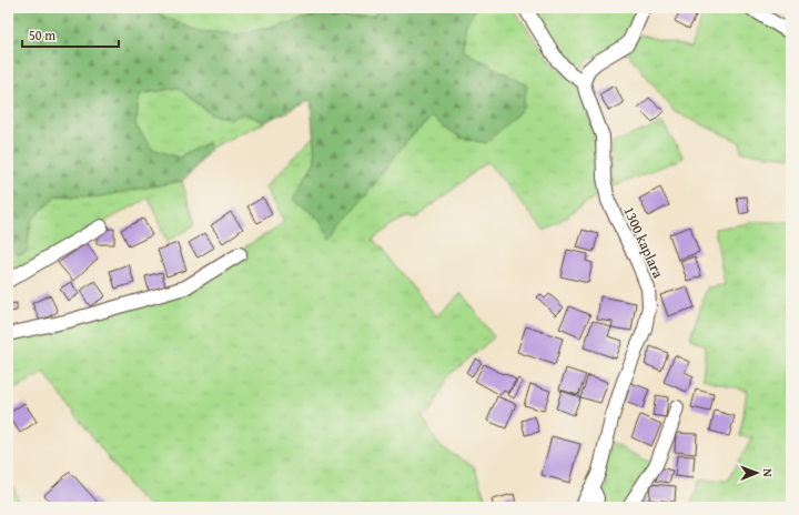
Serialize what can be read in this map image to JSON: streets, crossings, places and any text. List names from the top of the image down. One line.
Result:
{"streets":{"street":["1300 kaplara"]},"scale_bar":"50 m","north":"right"}
